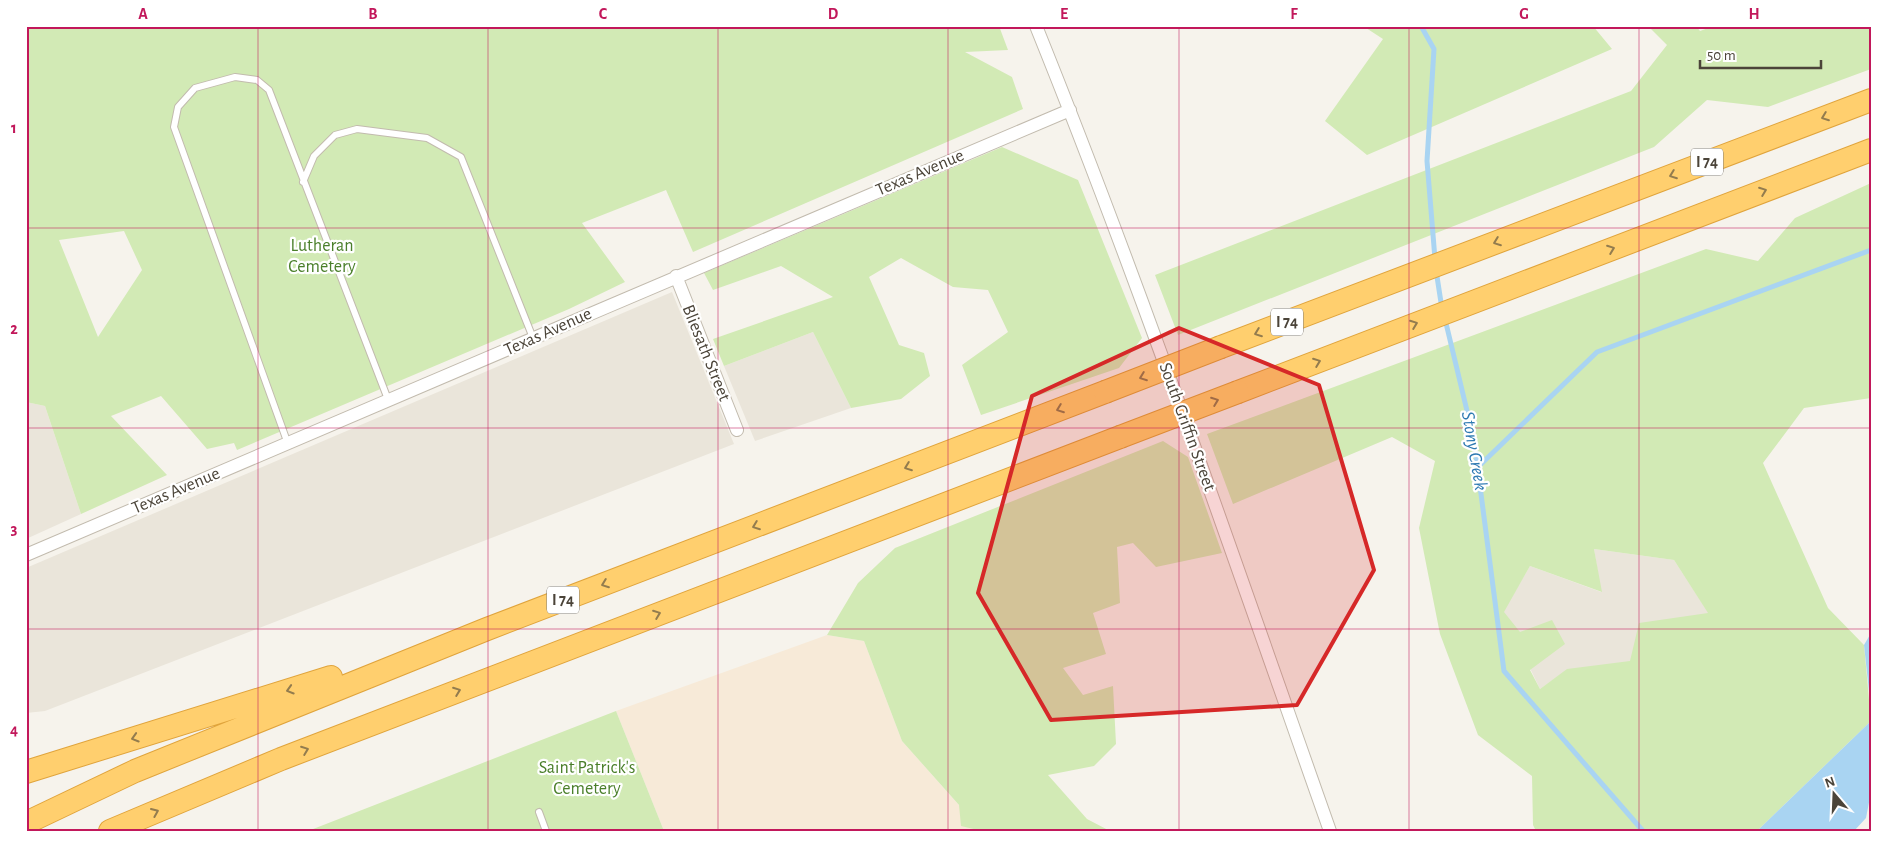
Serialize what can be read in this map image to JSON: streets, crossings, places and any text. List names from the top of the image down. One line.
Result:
{"streets":{"highway":["I 74"],"street":["Texas Avenue","Bliesath Street","South Griffin Street"]},"crossings":[["Texas Avenue","Bliesath Street"],["Texas Avenue","South Griffin Street"]],"water":["Stony Creek"],"parks":["Lutheran Cemetery","Saint Patrick's Cemetery"],"scale_bar":"50 m","north":"top","grid":{"columns":["A","B","C","D","E","F","G","H"],"rows":["1","2","3","4"]}}
